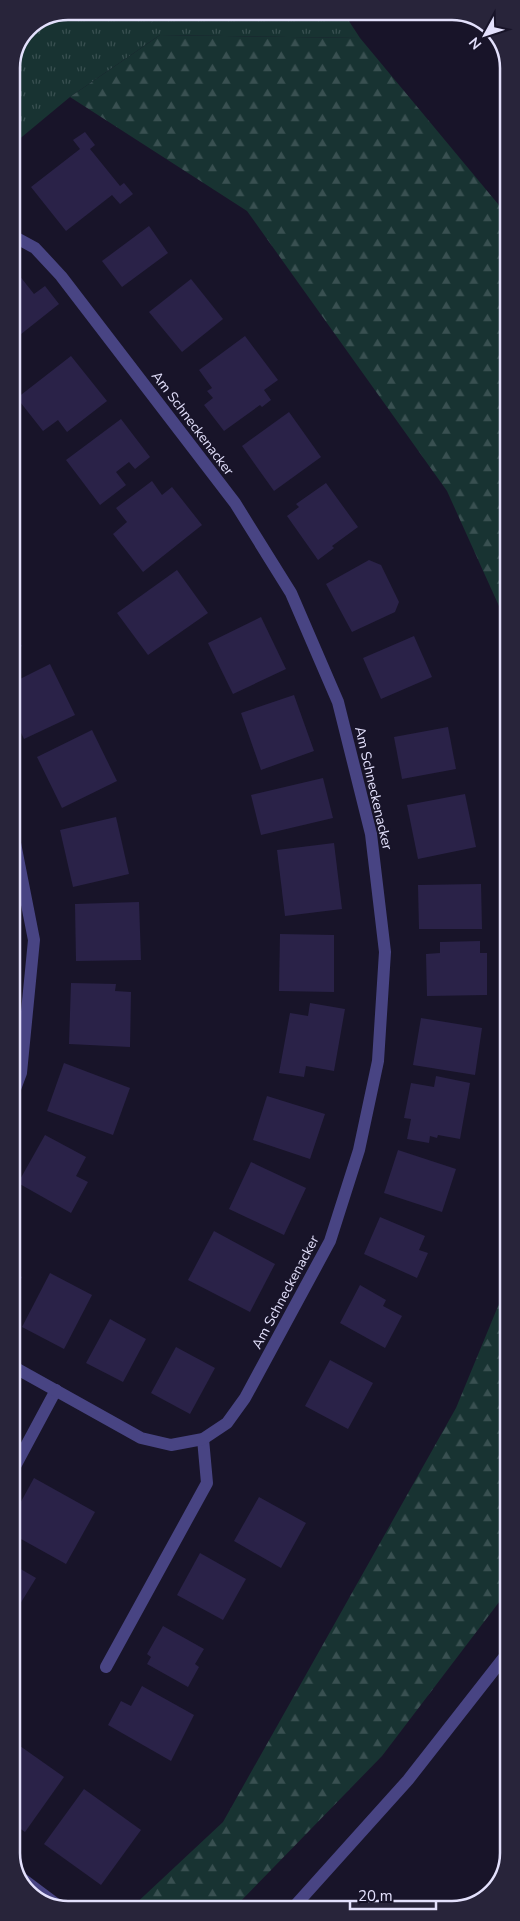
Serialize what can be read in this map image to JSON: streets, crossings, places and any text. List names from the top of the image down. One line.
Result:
{"streets":{"street":["Am Schneckenacker"]},"scale_bar":"20 m","north":"bottom left"}
